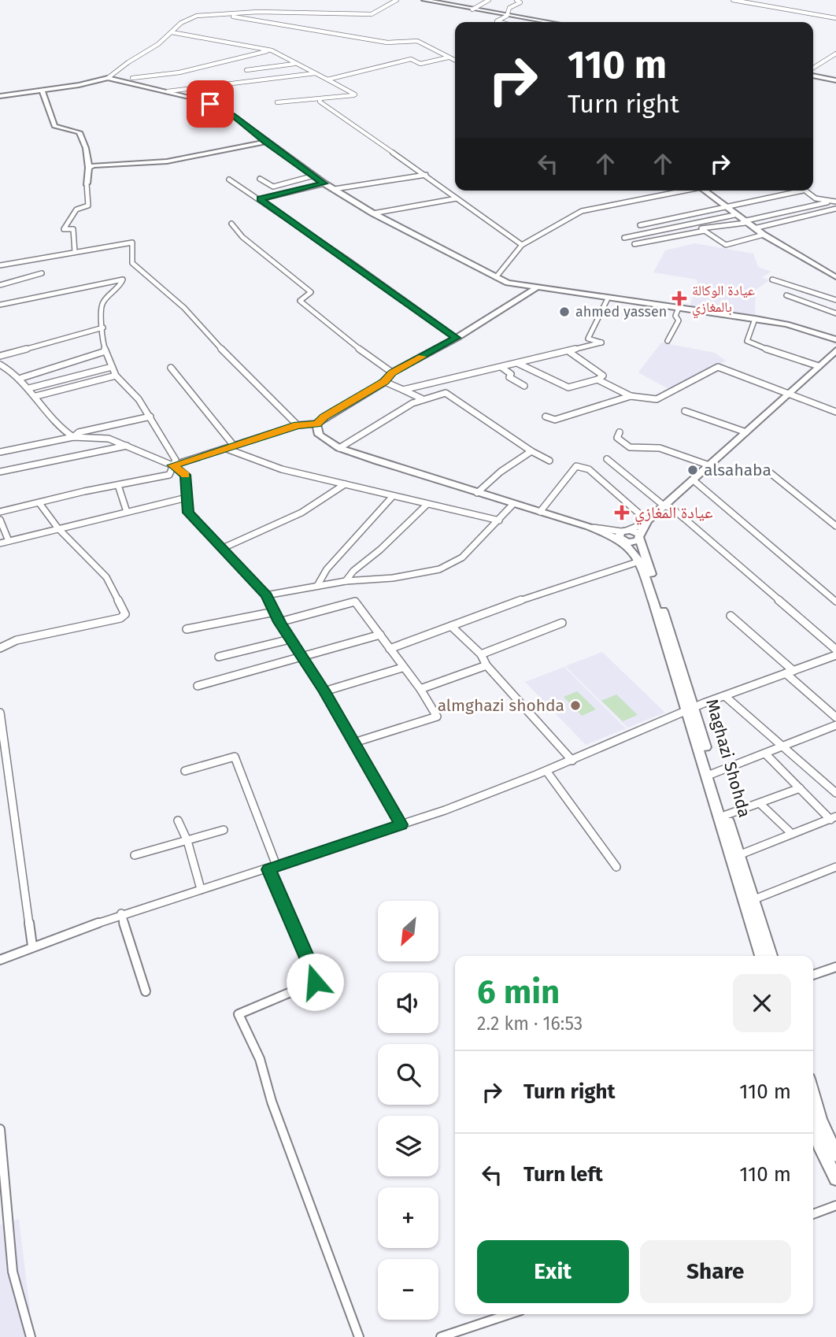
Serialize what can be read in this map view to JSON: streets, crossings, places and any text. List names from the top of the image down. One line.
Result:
{"streets":{"street":["Maghazi Shohda"]},"places":{"health":["عيادة الوكالة بالمغازي","عيادة المغازي"],"other":["ahmed yassen","alsahaba","almghazi shohda"]},"north":"bottom left","page":{"turn":["110 m","Turn right"],"map_buttons":["+","−"],"heading":["6 min","2.2 km · 16:53"],"list":[{"name":"Turn right","value":"110 m"},{"name":"Turn left","value":"110 m"}],"buttons":["Exit","Share"]}}
